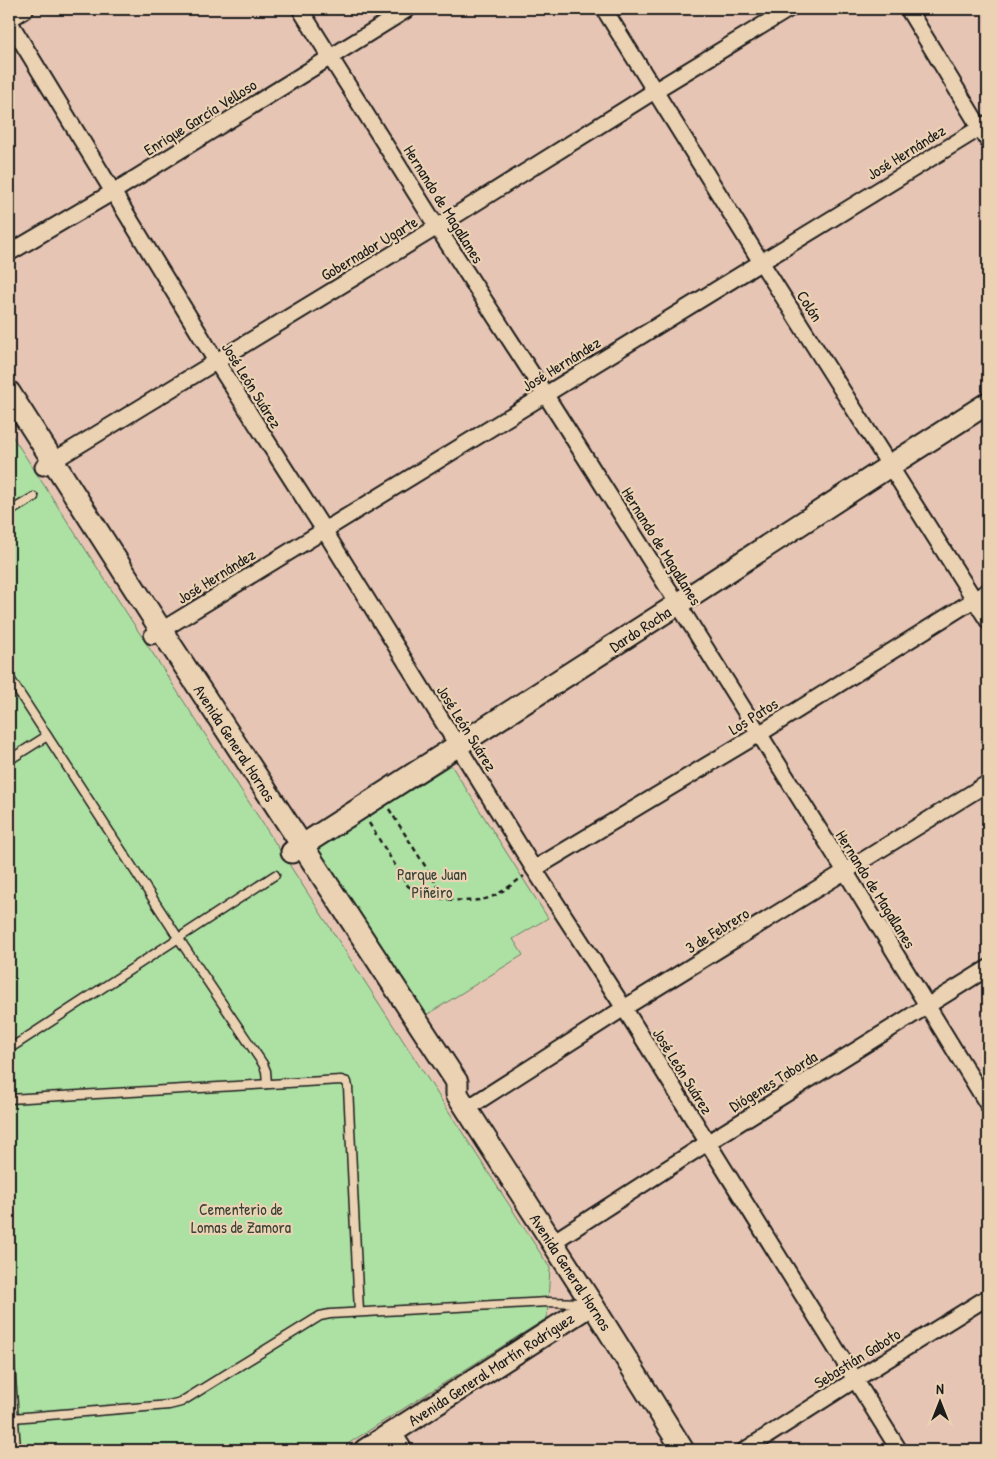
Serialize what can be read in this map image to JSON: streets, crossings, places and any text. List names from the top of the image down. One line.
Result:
{"streets":{"main road":["Dardo Rocha","Avenida General Hornos","Avenida General Martín Rodríguez"],"street":["Enrique García Velloso","José Hernández","Hernando de Magallanes","Gobernador Ugarte","Colón","José León Suárez","Los Patos","3 de Febrero","Diógenes Taborda","Sebastián Gaboto"]},"crossings":[["Enrique García Velloso","Hernando de Magallanes"],["Enrique García Velloso","José León Suárez"],["José Hernández","Hernando de Magallanes"],["José Hernández","Colón"],["José Hernández","José León Suárez"],["José Hernández","Avenida General Hornos"],["Hernando de Magallanes","Gobernador Ugarte"],["Hernando de Magallanes","Dardo Rocha"],["Hernando de Magallanes","Los Patos"],["Hernando de Magallanes","3 de Febrero"],["Hernando de Magallanes","Diógenes Taborda"],["Gobernador Ugarte","Colón"],["Gobernador Ugarte","José León Suárez"],["Gobernador Ugarte","Avenida General Hornos"],["Colón","Dardo Rocha"],["Colón","Los Patos"],["José León Suárez","Dardo Rocha"],["José León Suárez","Los Patos"],["José León Suárez","3 de Febrero"],["José León Suárez","Diógenes Taborda"],["José León Suárez","Sebastián Gaboto"],["Dardo Rocha","Avenida General Hornos"],["Avenida General Hornos","3 de Febrero"],["Avenida General Hornos","Diógenes Taborda"],["Avenida General Hornos","Avenida General Martín Rodríguez"]],"parks":["Parque Juan Piñeiro","Cementerio de Lomas de Zamora"],"north":"top"}
